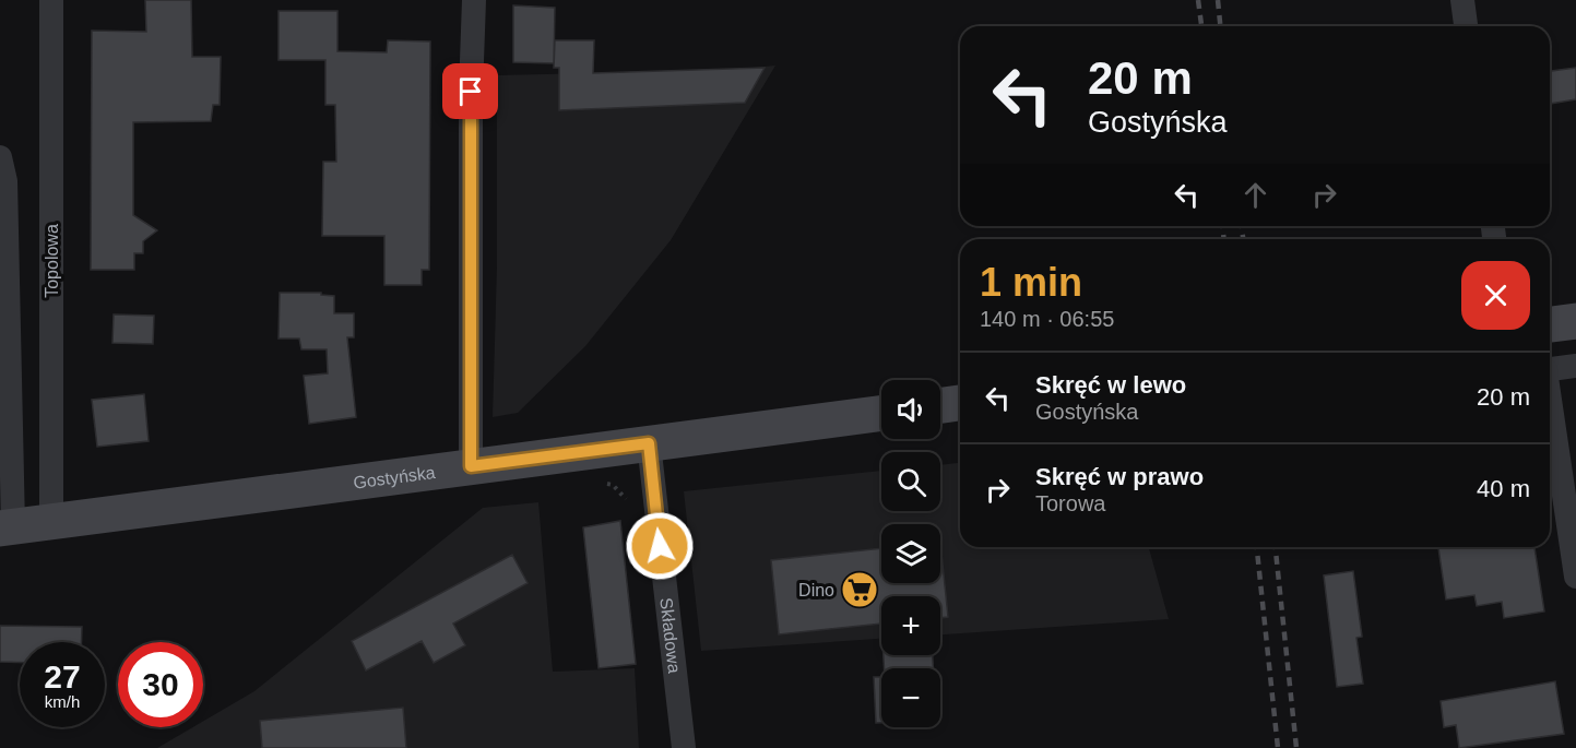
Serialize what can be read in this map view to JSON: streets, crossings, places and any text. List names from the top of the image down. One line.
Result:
{"streets":{"main road":["Gostyńska"],"street":["Topolowa","Składowa"]},"crossings":[["Topolowa","Gostyńska"],["Gostyńska","Składowa"]],"places":{"supermarket":["Dino"]},"page":{"turn":["20 m","Gostyńska"],"heading":["1 min","140 m · 06:55"],"list":[{"name":"Skręć w lewo","note":"Gostyńska","value":"20 m"},{"name":"Skręć w prawo","note":"Torowa","value":"40 m"}],"map_buttons":["+","−"],"speed":"27 km/h","limit":"30"}}
